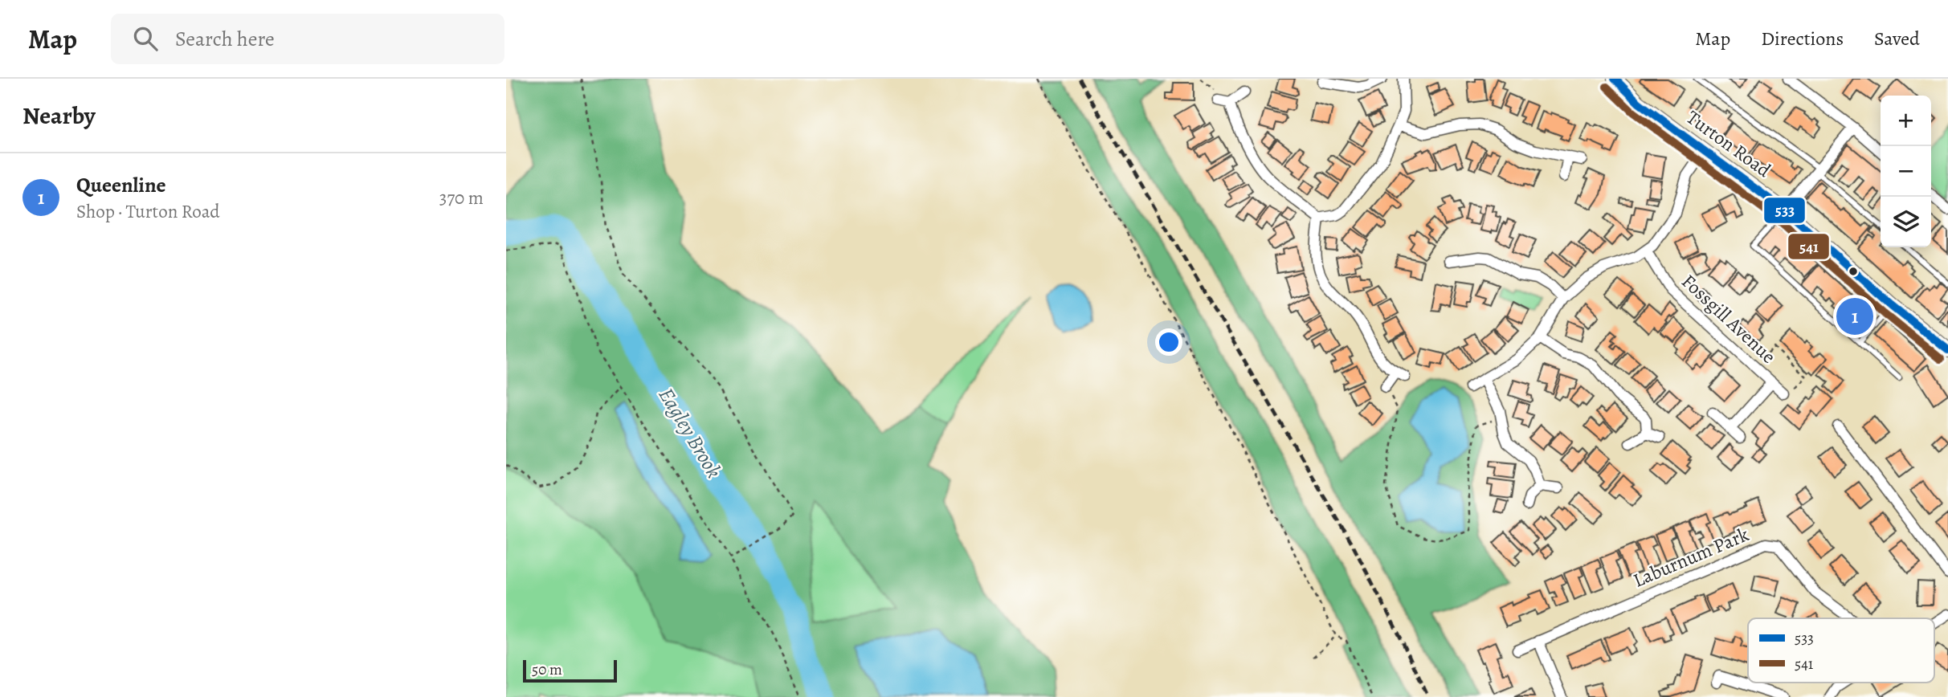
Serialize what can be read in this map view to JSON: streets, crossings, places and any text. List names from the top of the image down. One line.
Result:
{"streets":{"main road":["Turton Road"],"street":["Fossgill Avenue","Laburnum Park"]},"water":["Eagley Brook"],"lines":["transit line 533","transit line 541"],"legend":["533","541"],"scale_bar":"50 m","page":{"header":"Map","search":"Search here","nav":["Map","Directions","Saved"],"heading":"Nearby","map_buttons":["+","−"],"list":[{"mark":"1","name":"Queenline","note":"Shop · Turton Road","value":"370 m"}],"pins":"1","scale":"50 m"}}
